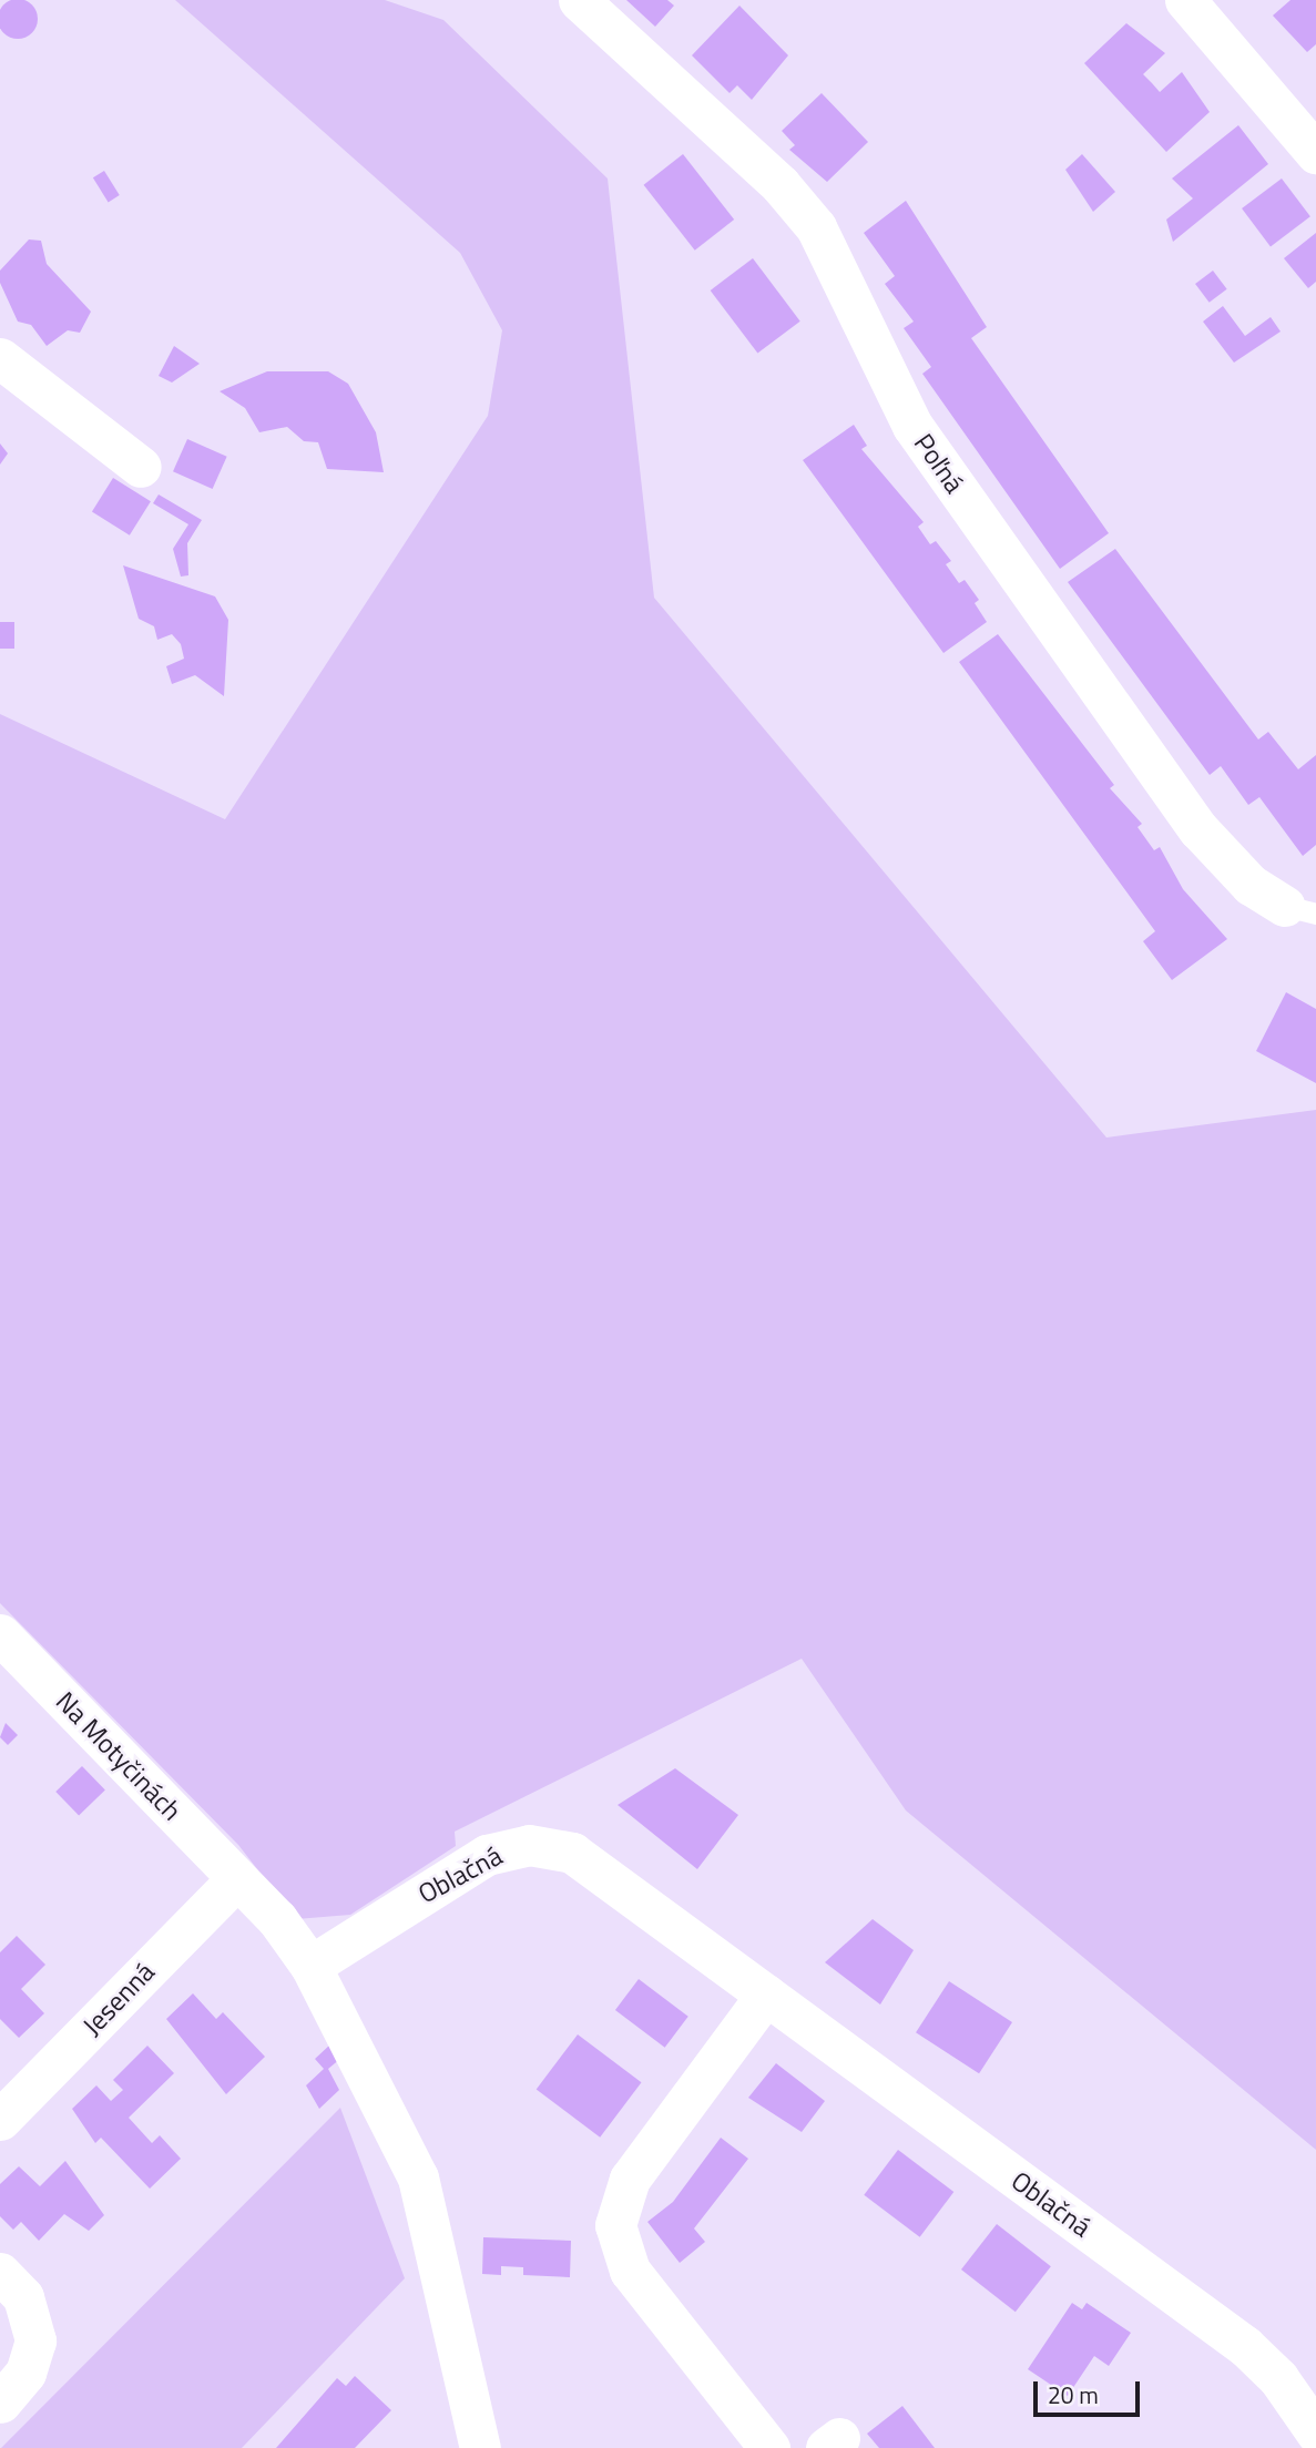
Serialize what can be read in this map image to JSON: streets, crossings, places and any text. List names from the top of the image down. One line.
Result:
{"streets":{"street":["Poľná","Na Motyčinách","Oblačná","Jesenná"]},"crossings":[["Na Motyčinách","Oblačná"],["Na Motyčinách","Jesenná"]],"scale_bar":"20 m"}
